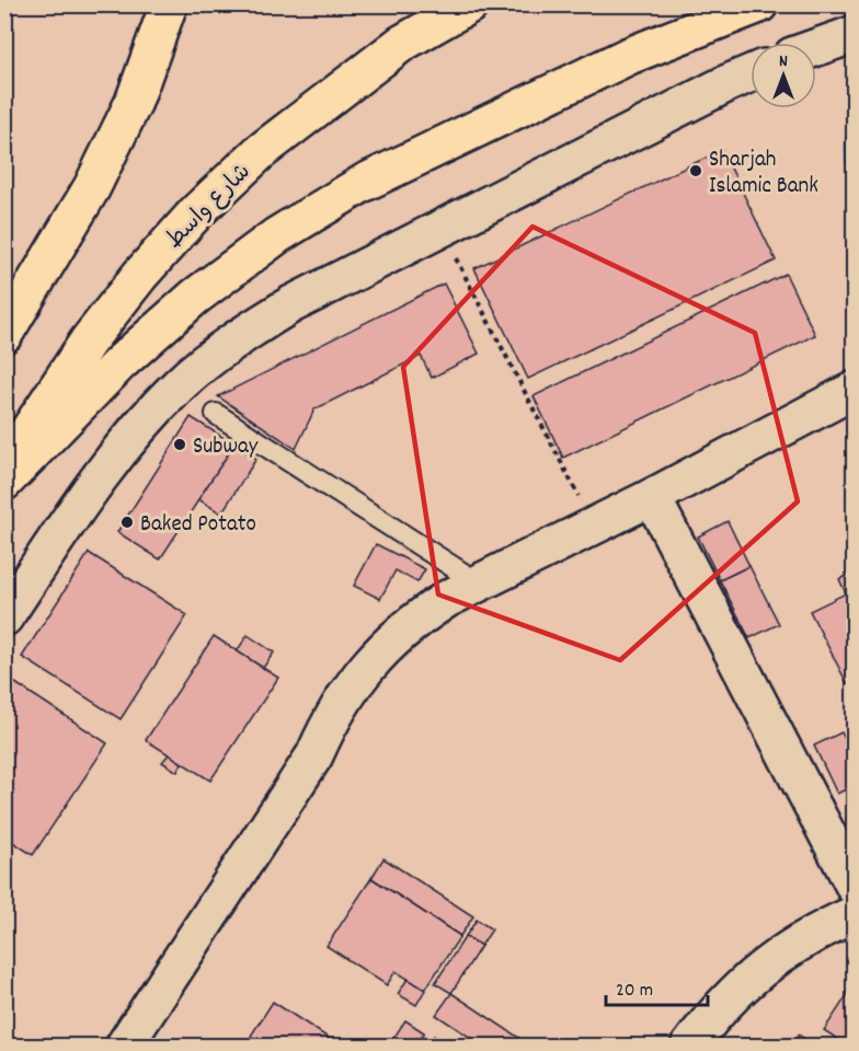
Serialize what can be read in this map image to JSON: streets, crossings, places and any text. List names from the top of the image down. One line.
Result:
{"streets":{"main road":["شارع واسط"]},"places":["Sharjah Islamic Bank","Subway","Baked Potato"],"scale_bar":"20 m","north":"top"}
